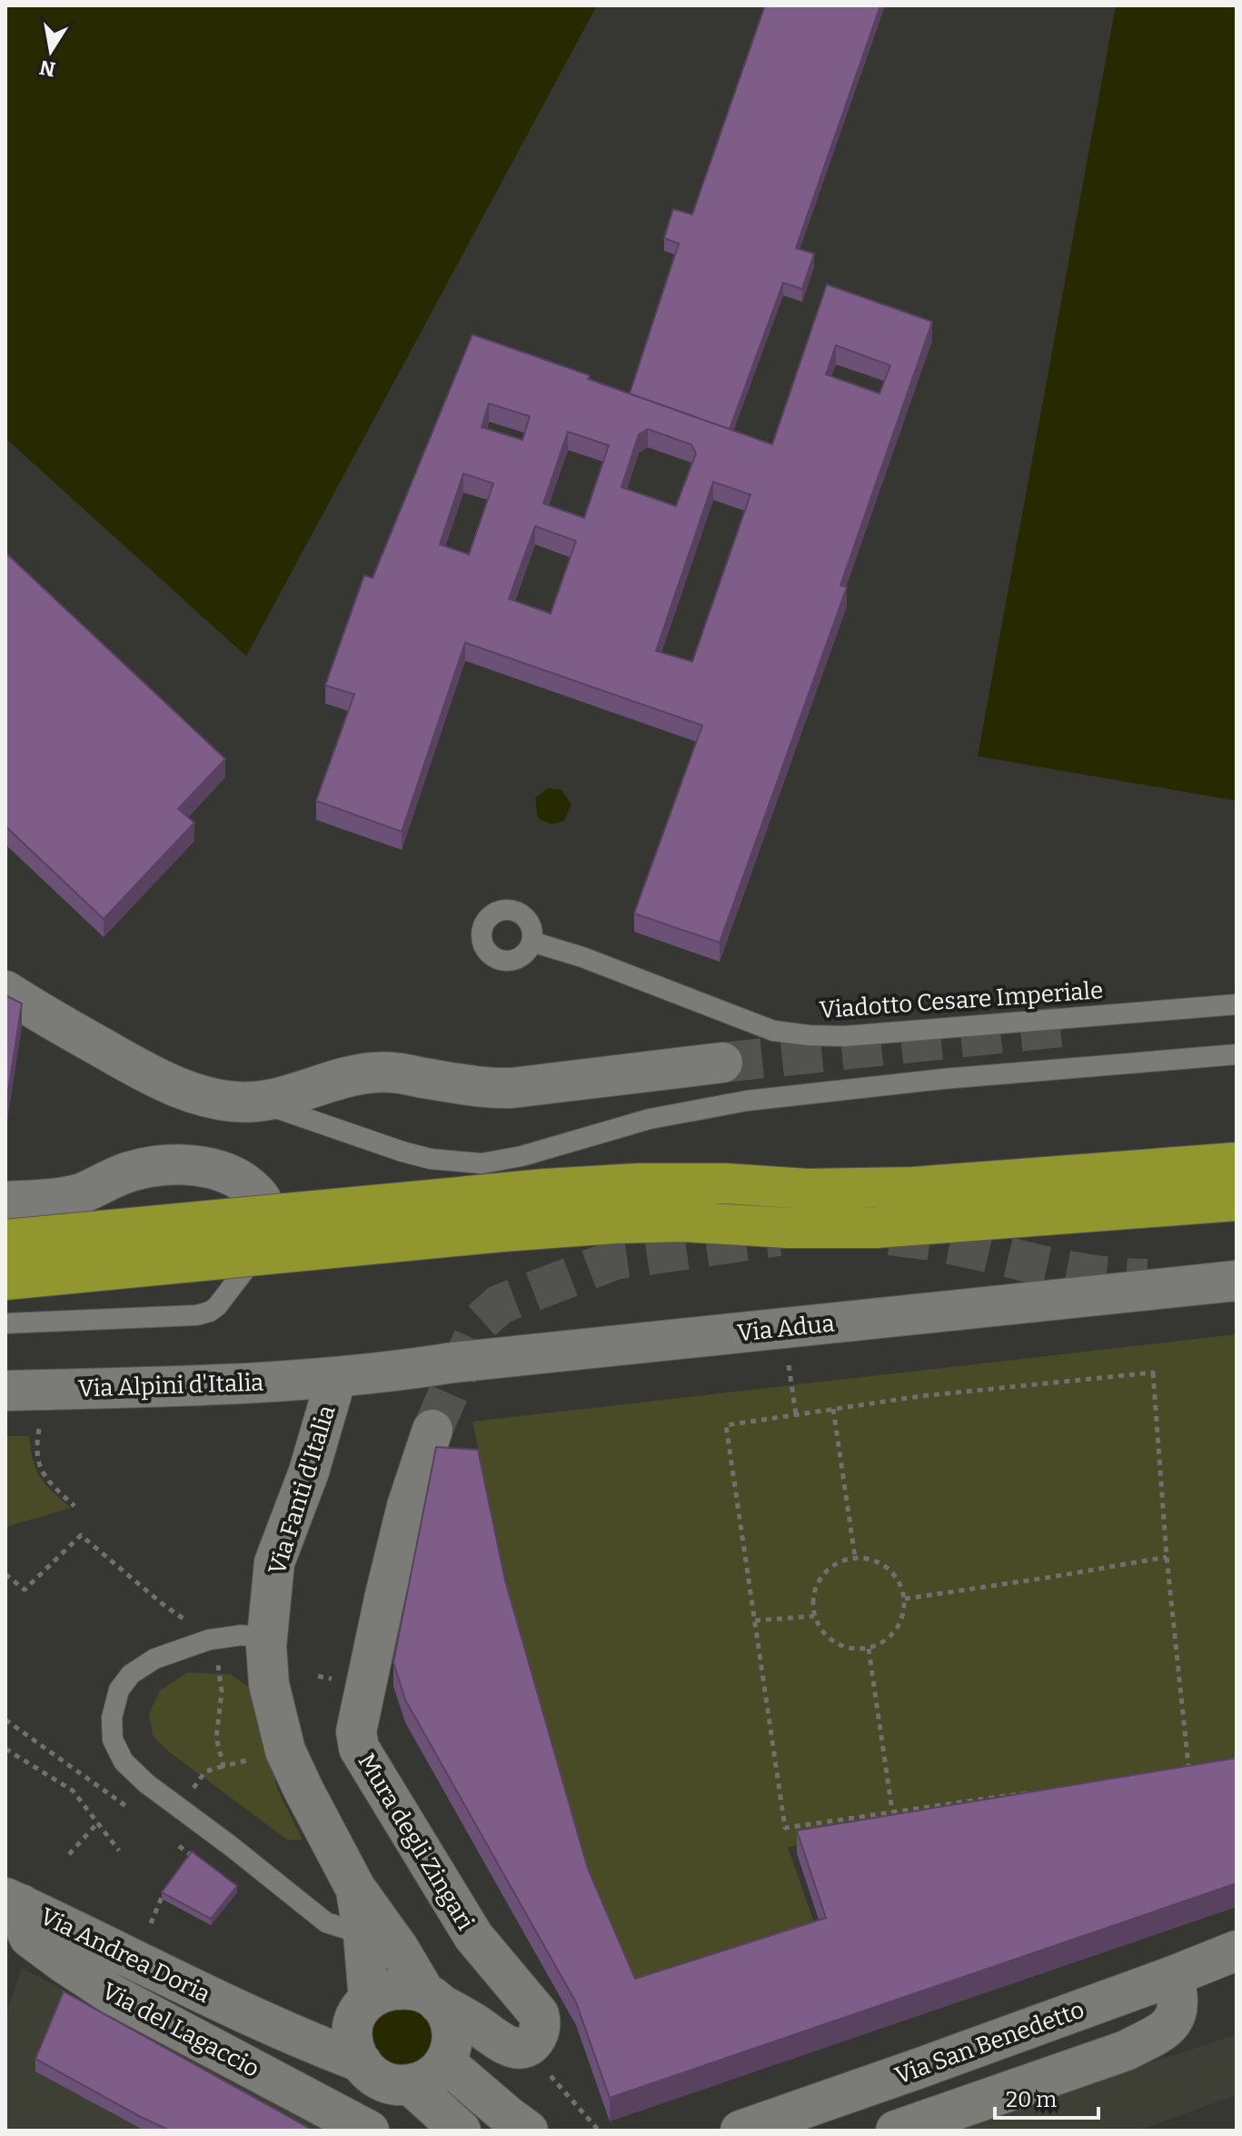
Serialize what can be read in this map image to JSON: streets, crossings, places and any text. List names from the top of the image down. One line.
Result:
{"streets":{"street":["Via Adua","Via Alpini d'Italia","Via Fanti d'Italia","Mura degli Zingari","Via Andrea Doria","Via del Lagaccio","Via San Benedetto"],"lane":["Viadotto Cesare Imperiale"]},"crossings":[["Via Adua","Via Alpini d'Italia"],["Via Adua","Via Fanti d'Italia"],["Via Alpini d'Italia","Via Fanti d'Italia"],["Via Fanti d'Italia","Mura degli Zingari"],["Via Fanti d'Italia","Via Andrea Doria"],["Mura degli Zingari","Via Andrea Doria"],["Via Andrea Doria","Via del Lagaccio"]],"scale_bar":"20 m","north":"bottom"}
